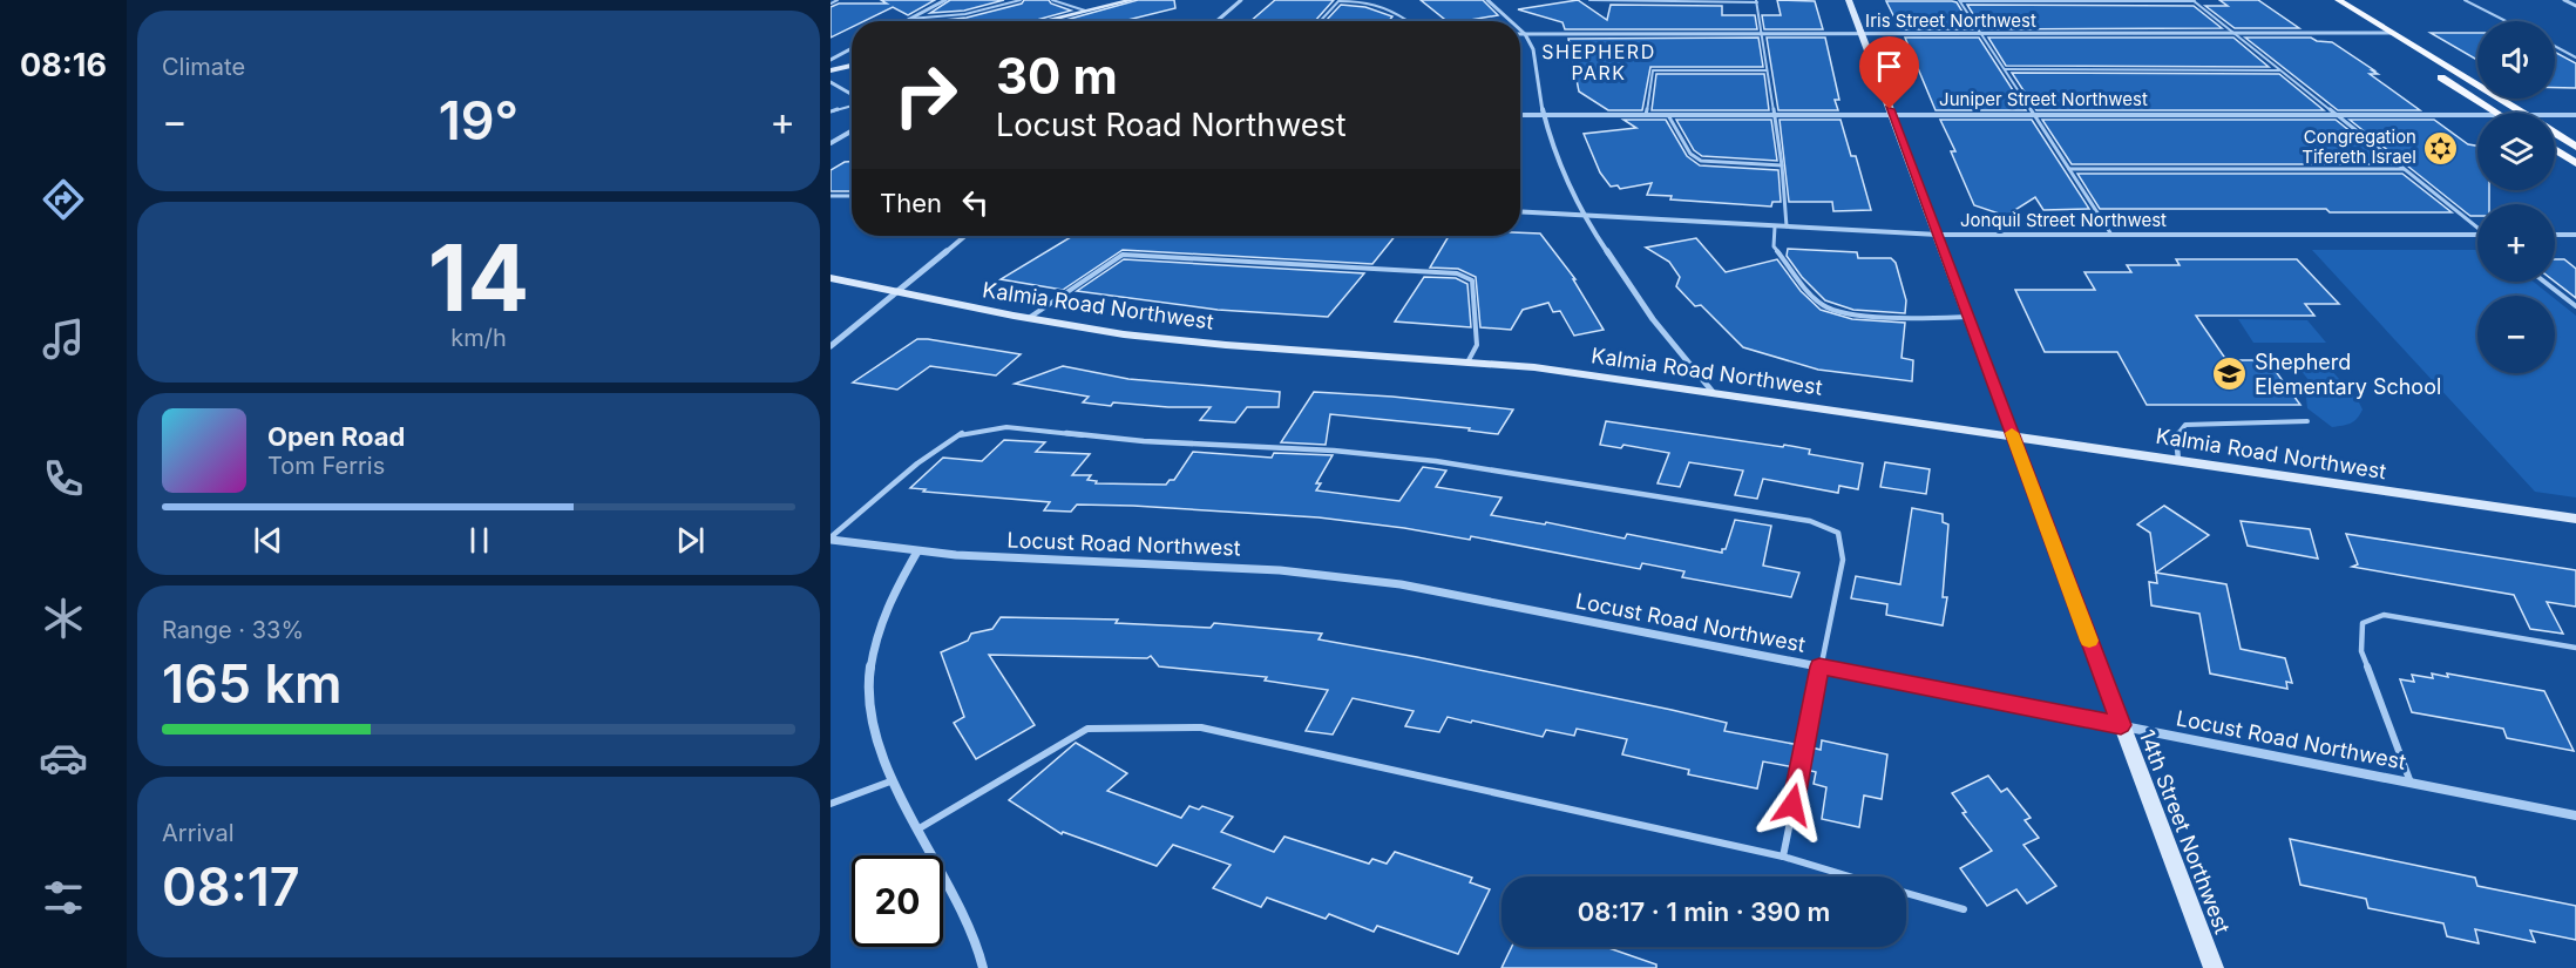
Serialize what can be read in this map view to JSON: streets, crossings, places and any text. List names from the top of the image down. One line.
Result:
{"streets":{"street":["Iris Street Northwest","Juniper Street Northwest","Jonquil Street Northwest","Kalmia Road Northwest","Locust Road Northwest","14th Street Northwest"]},"crossings":[["Iris Street Northwest","14th Street Northwest"],["Juniper Street Northwest","14th Street Northwest"],["Jonquil Street Northwest","14th Street Northwest"],["Kalmia Road Northwest","14th Street Northwest"],["Locust Road Northwest","14th Street Northwest"]],"districts":["SHEPHERD PARK"],"places":{"synagogue":["Congregation Tifereth Israel"],"school or university":["Shepherd Elementary School"]},"page":{"tabs":"08:16","tile":["Climate",["14","km/h"],["Range · 33%","165 km"],["Arrival","08:17"]],"map_buttons":["+","−"],"turn":["30 m","Locust Road Northwest"],"heat":["−","19°","+"],"then":"Then","song":["Open Road","Tom Ferris"],"limit":"20","trip":"08:17 · 1 min · 390 m"}}
